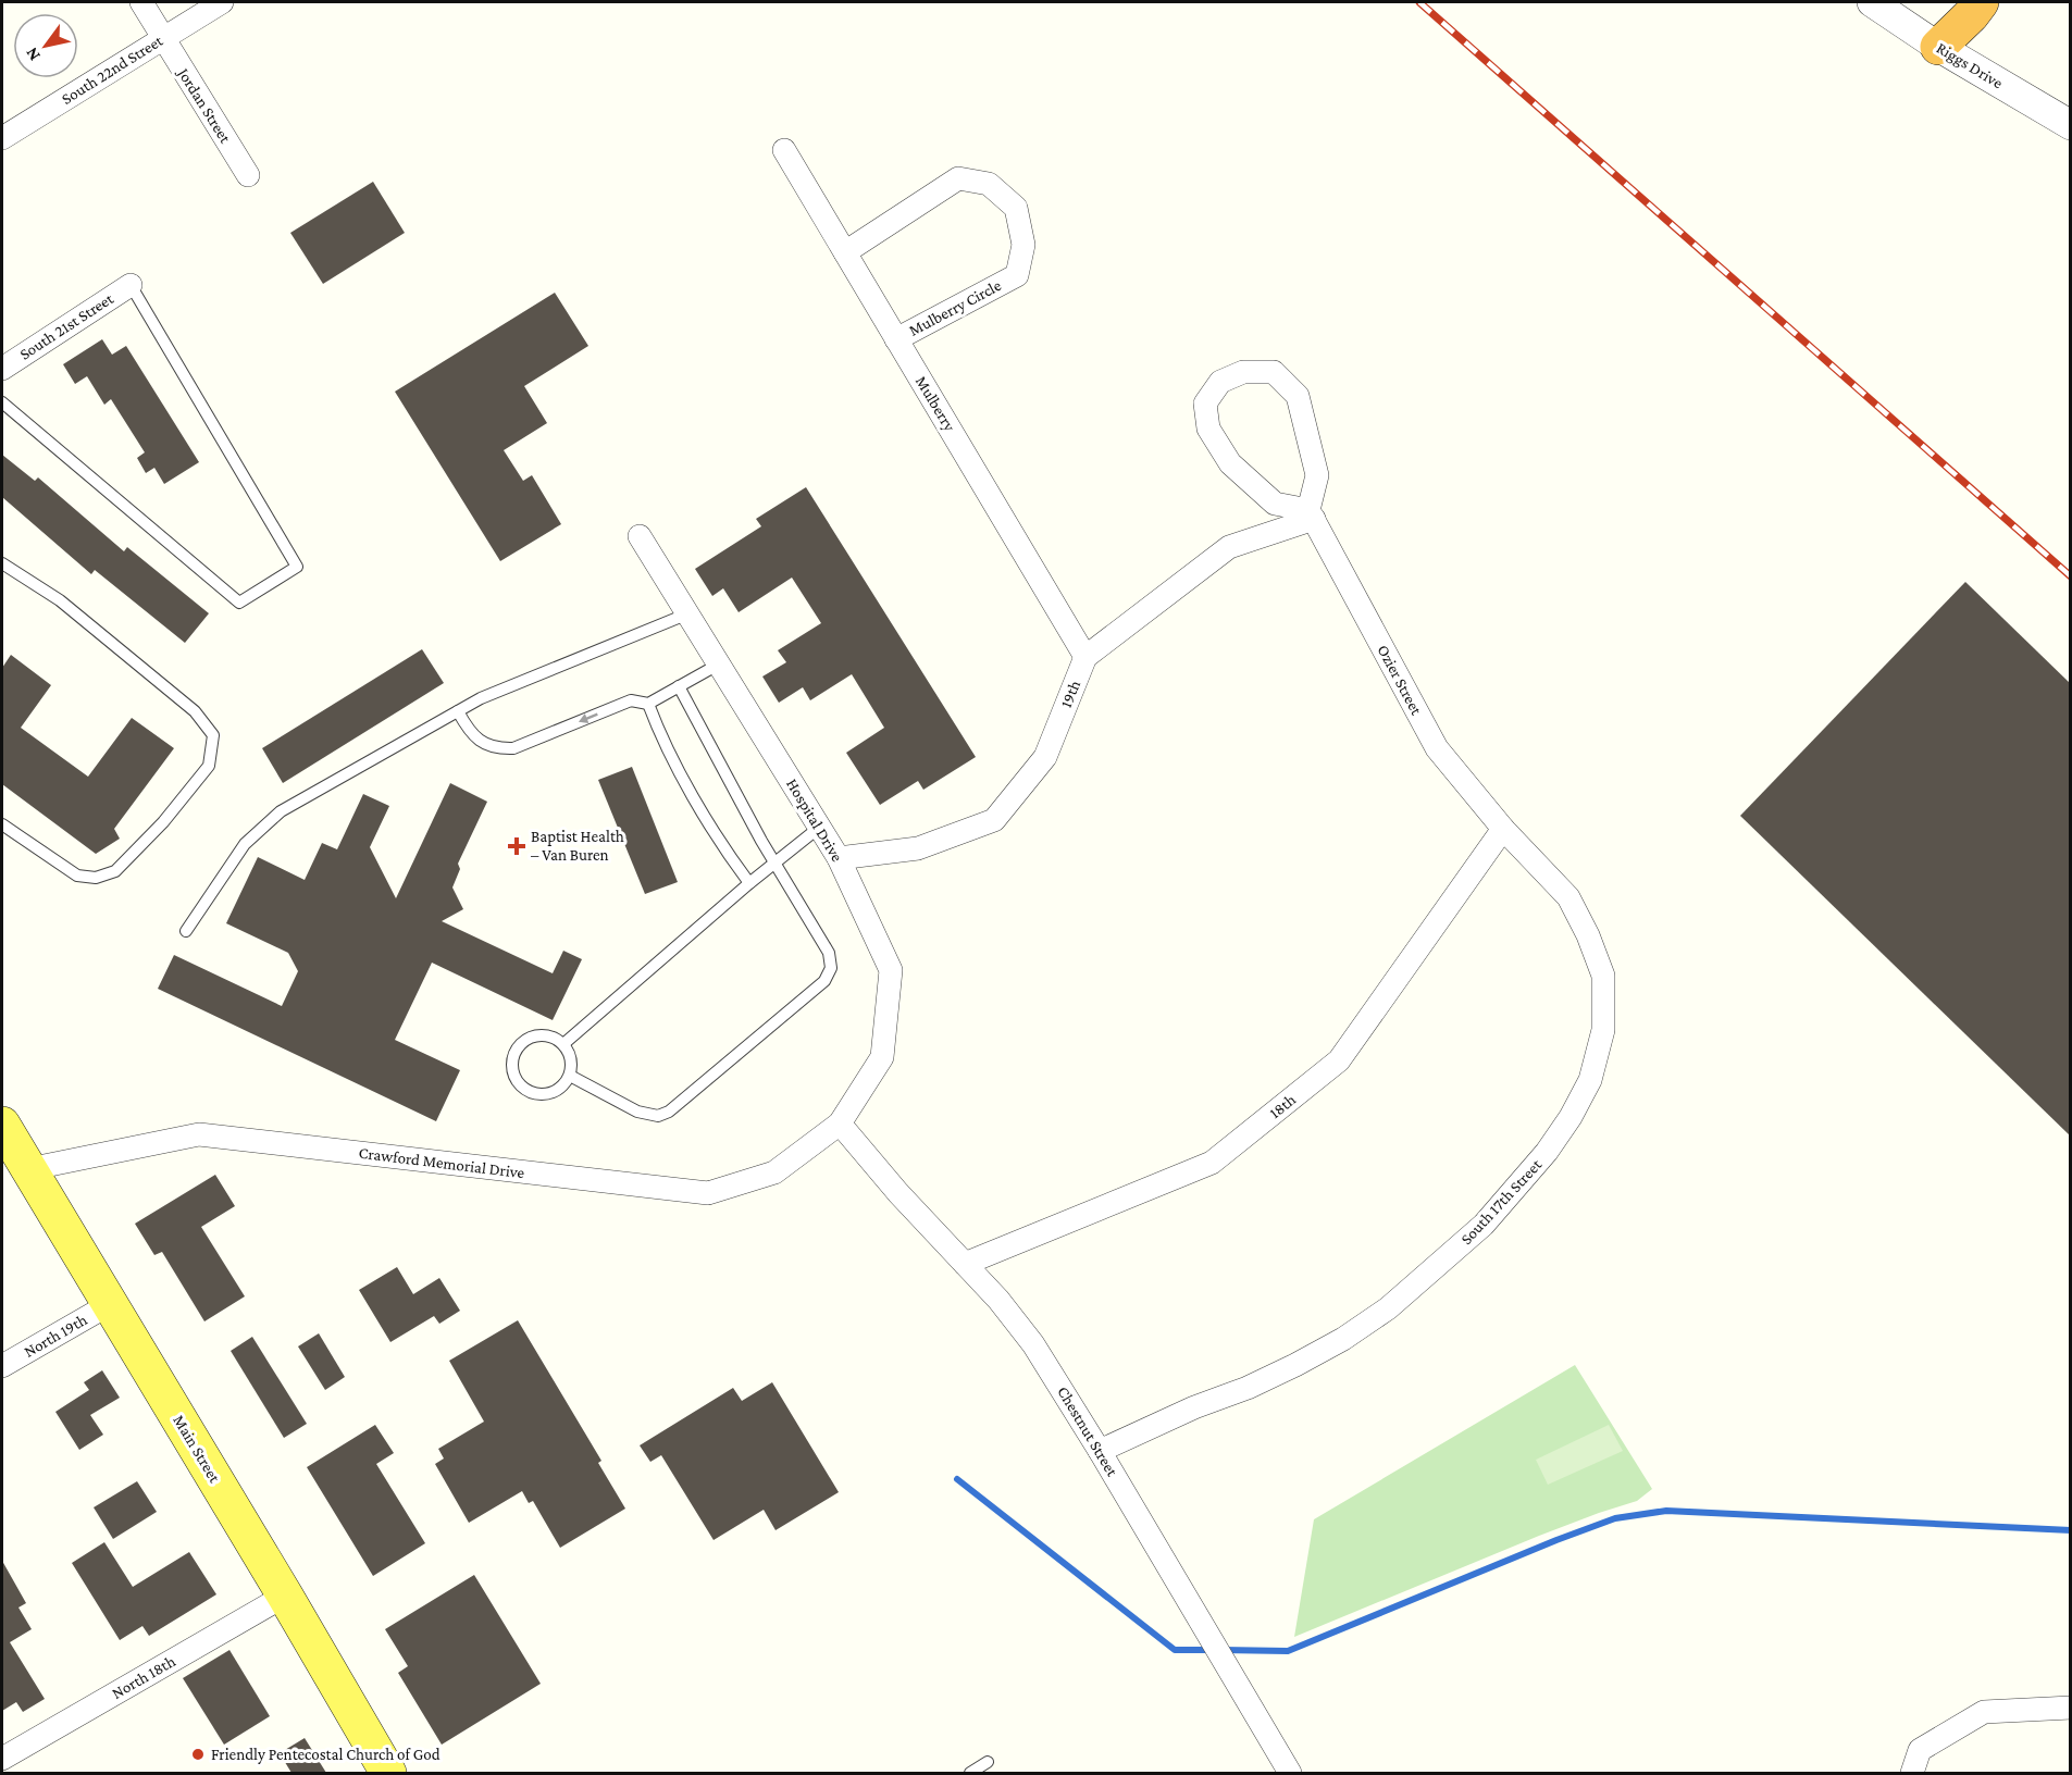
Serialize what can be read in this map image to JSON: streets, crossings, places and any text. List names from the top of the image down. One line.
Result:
{"streets":{"main road":["Main Street"],"street":["Riggs Drive","South 22nd Street","Jordan Street","Mulberry Circle","South 21st Street","Mulberry","Ozier Street","19th","Hospital Drive","18th","Crawford Memorial Drive","South 17th Street","North 19th","Chestnut Street","North 18th"]},"crossings":[["South 22nd Street","Jordan Street"],["Mulberry Circle","Mulberry"],["Mulberry","19th"],["Ozier Street","18th"],["Ozier Street","South 17th Street"],["19th","Hospital Drive"],["Hospital Drive","Crawford Memorial Drive"],["Hospital Drive","Chestnut Street"],["18th","South 17th Street"],["18th","Chestnut Street"],["Crawford Memorial Drive","Chestnut Street"],["Crawford Memorial Drive","Main Street"],["South 17th Street","Chestnut Street"],["North 19th","Main Street"],["Main Street","North 18th"]],"places":{"health":["Baptist Health – Van Buren"],"other":["Friendly Pentecostal Church of God"]},"north":"bottom left"}
